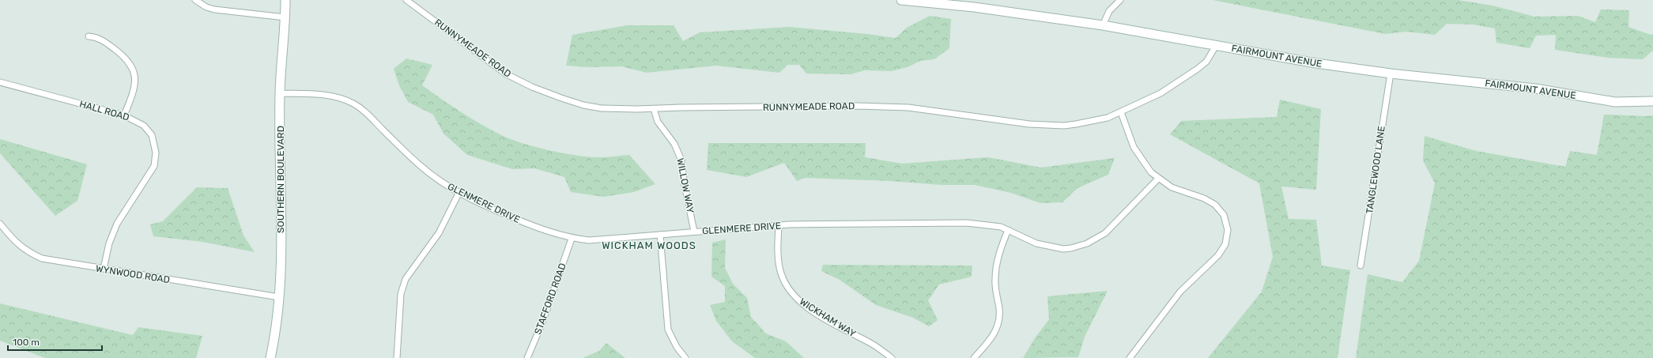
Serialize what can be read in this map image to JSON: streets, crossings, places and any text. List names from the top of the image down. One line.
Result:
{"streets":{"main road":["FAIRMOUNT AVENUE","SOUTHERN BOULEVARD"],"street":["RUNNYMEADE ROAD","HALL ROAD","TANGLEWOOD LANE","WILLOW WAY","GLENMERE DRIVE","WYNWOOD ROAD","STAFFORD ROAD","WICKHAM WAY"]},"crossings":[["RUNNYMEADE ROAD","FAIRMOUNT AVENUE"],["RUNNYMEADE ROAD","WILLOW WAY"],["FAIRMOUNT AVENUE","TANGLEWOOD LANE"],["HALL ROAD","WYNWOOD ROAD"],["SOUTHERN BOULEVARD","GLENMERE DRIVE"],["SOUTHERN BOULEVARD","WYNWOOD ROAD"],["WILLOW WAY","GLENMERE DRIVE"],["GLENMERE DRIVE","STAFFORD ROAD"],["GLENMERE DRIVE","WICKHAM WAY"]],"districts":["WICKHAM WOODS"],"scale_bar":"100 m"}
